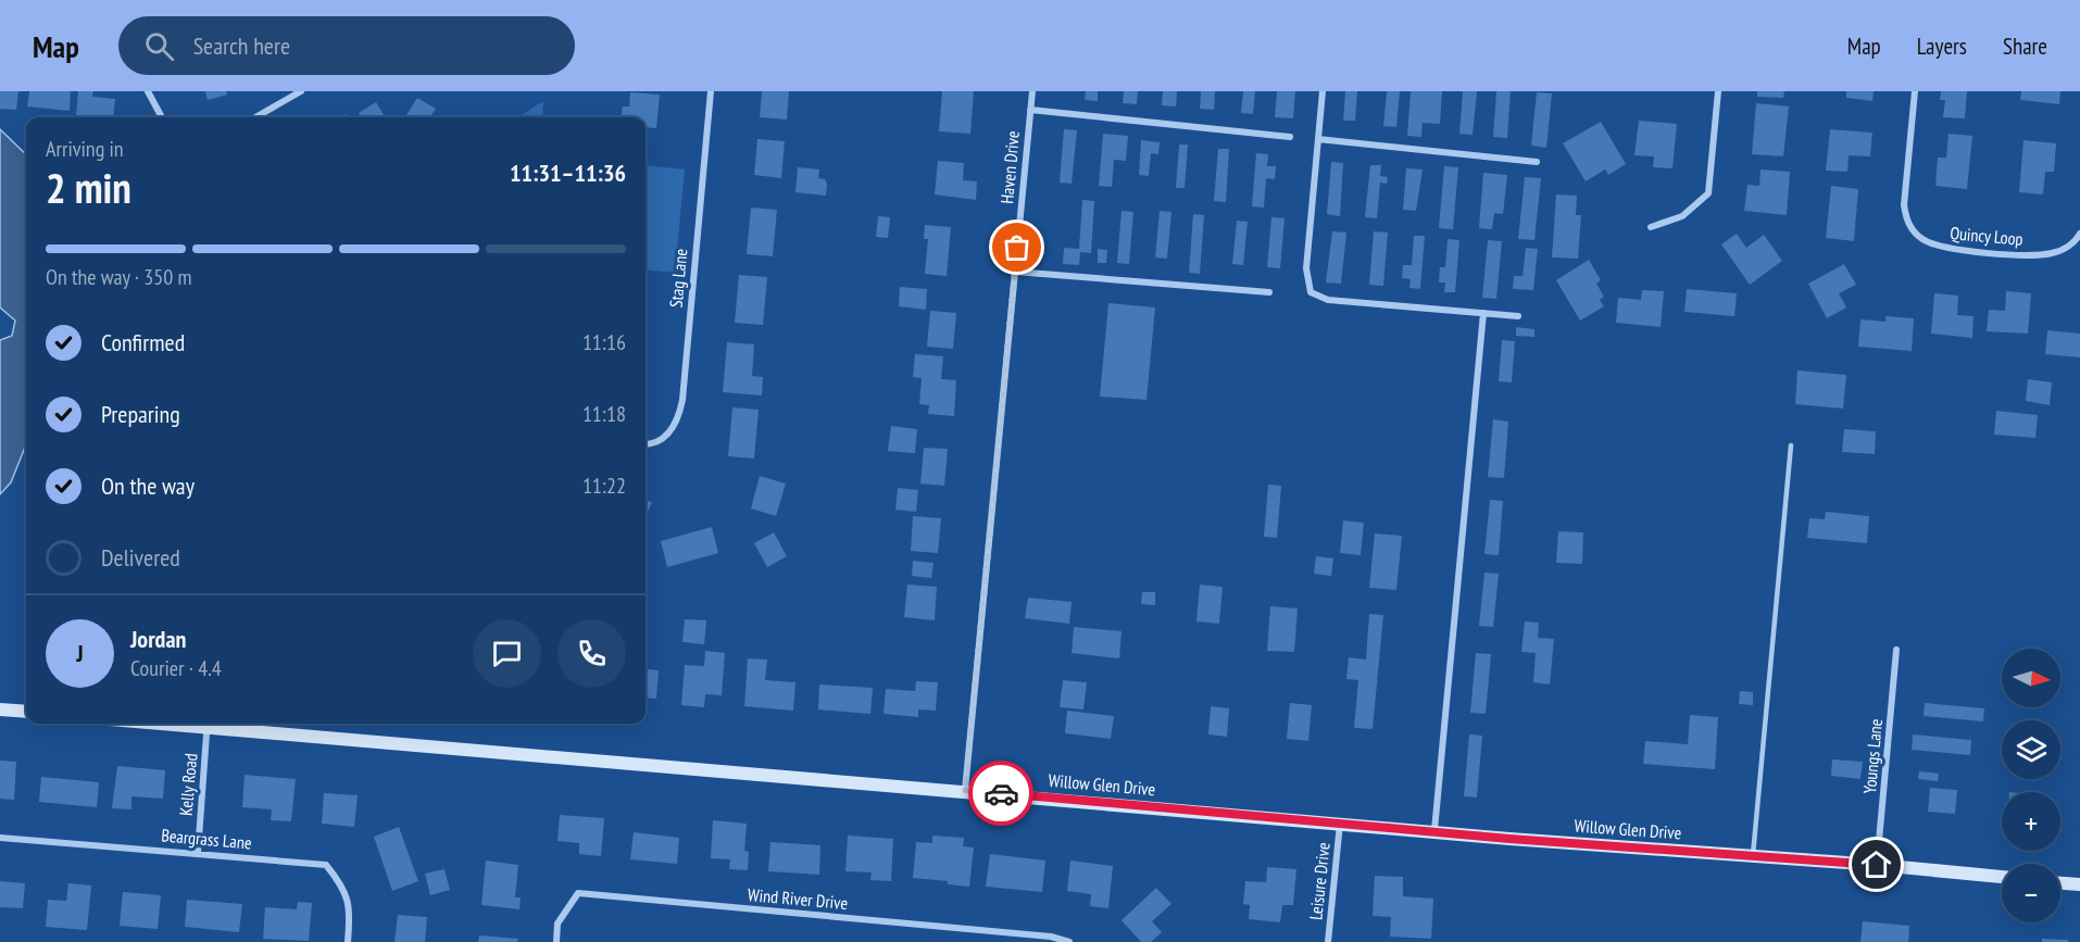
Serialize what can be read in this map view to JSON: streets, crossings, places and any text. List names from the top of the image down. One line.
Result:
{"streets":{"main road":["Willow Glen Drive"],"street":["Haven Drive","Quincy Loop","Stag Lane","Youngs Lane","Kelly Road","Beargrass Lane","Leisure Drive","Wind River Drive"]},"crossings":[["Haven Drive","Willow Glen Drive"],["Youngs Lane","Willow Glen Drive"],["Kelly Road","Beargrass Lane"],["Willow Glen Drive","Leisure Drive"]],"north":"right","page":{"header":"Map","search":"Search here","nav":["Map","Layers","Share"],"heading":["2 min","Arriving in","11:31–11:36"],"panel":["Jordan","Courier · 4.4"],"bar":"On the way · 350 m","list":[["Confirmed","11:16"],["Preparing","11:18"],["On the way","11:22"],"Delivered"],"round":"J","map_buttons":["+","−"]}}
